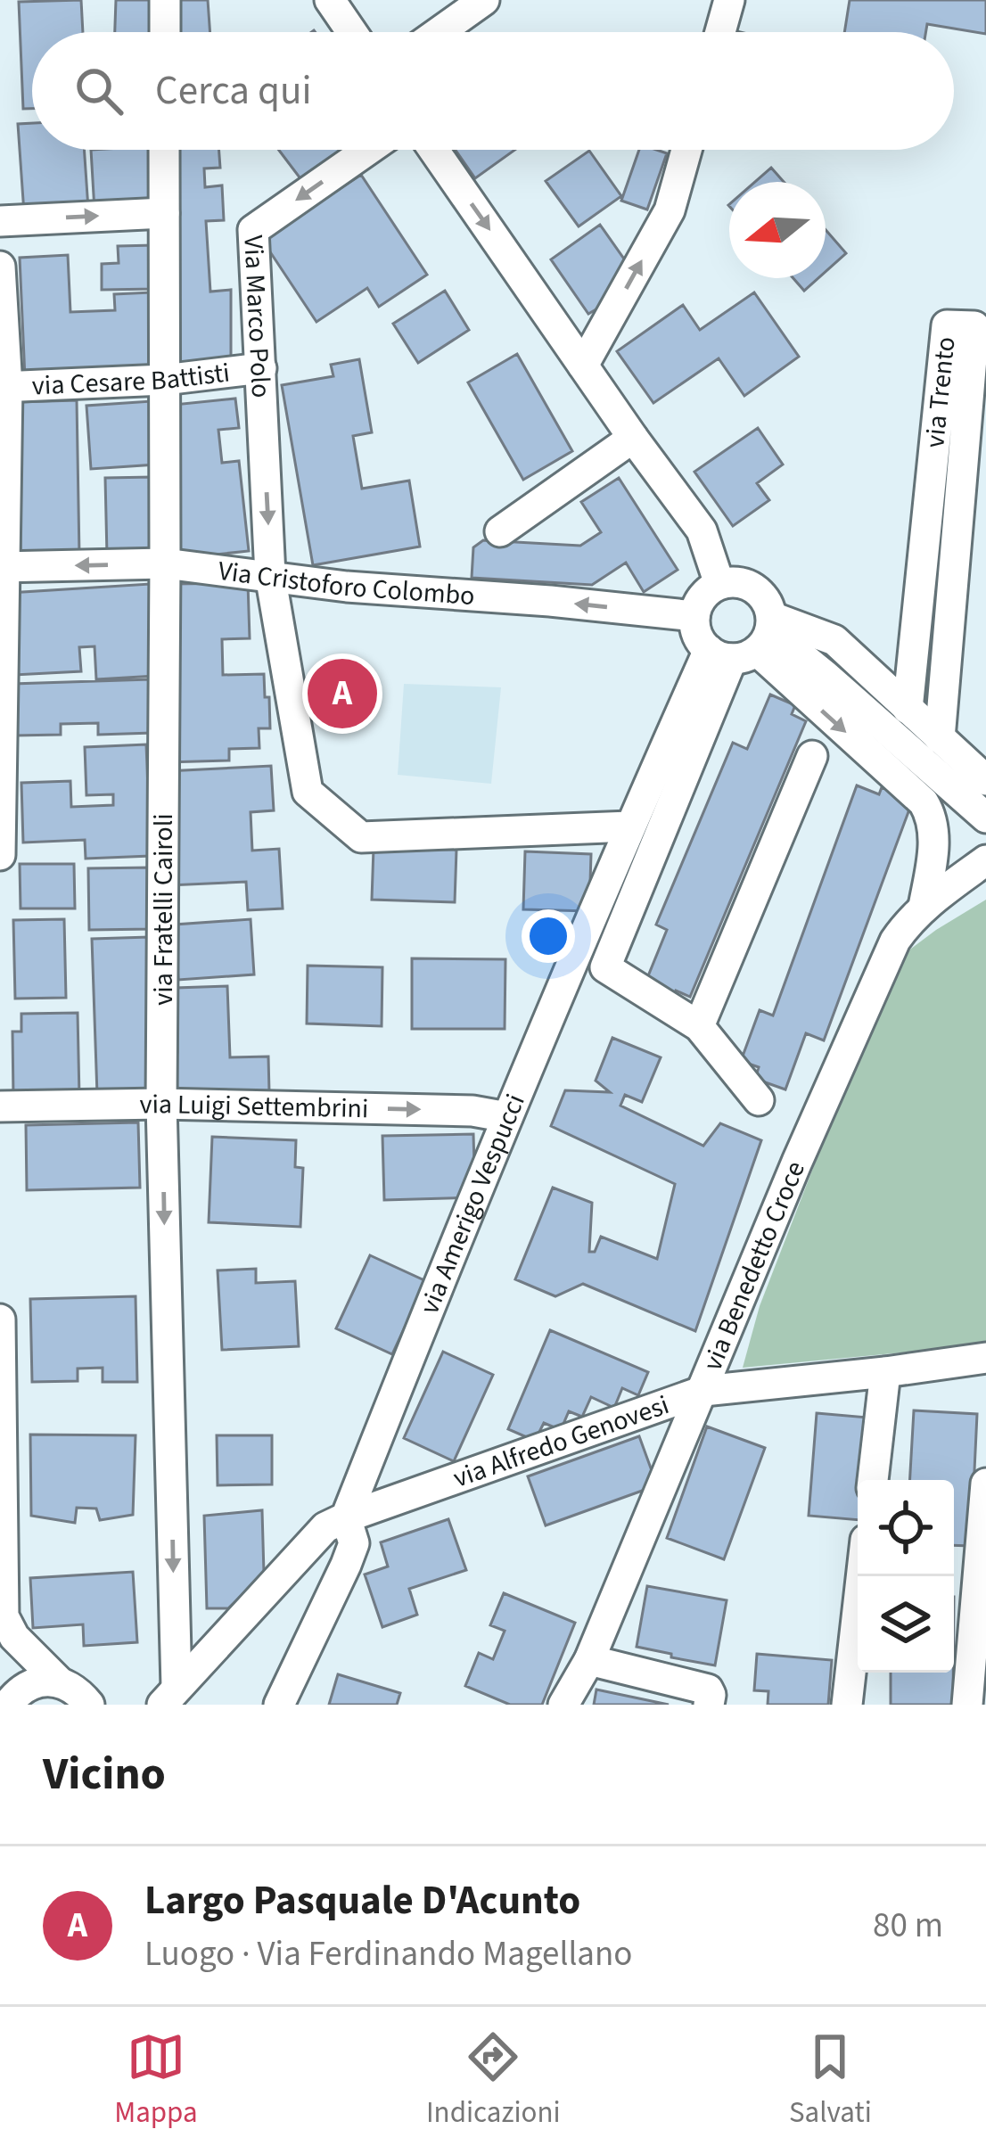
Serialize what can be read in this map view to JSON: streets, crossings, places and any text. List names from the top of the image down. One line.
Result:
{"streets":{"street":["Via Marco Polo","via Cesare Battisti","via Trento","Via Cristoforo Colombo","via Fratelli Cairoli","via Luigi Settembrini","via Amerigo Vespucci","via Benedetto Croce","via Alfredo Genovesi"]},"crossings":[["Via Marco Polo","via Cesare Battisti"],["Via Marco Polo","Via Cristoforo Colombo"],["Via Marco Polo","via Amerigo Vespucci"],["via Cesare Battisti","via Fratelli Cairoli"],["Via Cristoforo Colombo","via Fratelli Cairoli"],["Via Cristoforo Colombo","via Amerigo Vespucci"],["via Fratelli Cairoli","via Luigi Settembrini"],["via Fratelli Cairoli","via Amerigo Vespucci"],["via Luigi Settembrini","via Amerigo Vespucci"],["via Amerigo Vespucci","via Alfredo Genovesi"],["via Benedetto Croce","via Alfredo Genovesi"]],"one_way":["Via Cristoforo Colombo","via Luigi Settembrini"],"north":"left","page":{"search":"Cerca qui","pins":"A","heading":"Vicino","list":[{"mark":"A","name":"Largo Pasquale D'Acunto","note":"Luogo · Via Ferdinando Magellano","value":"80 m"}],"nav":["Mappa","Indicazioni","Salvati"]}}
